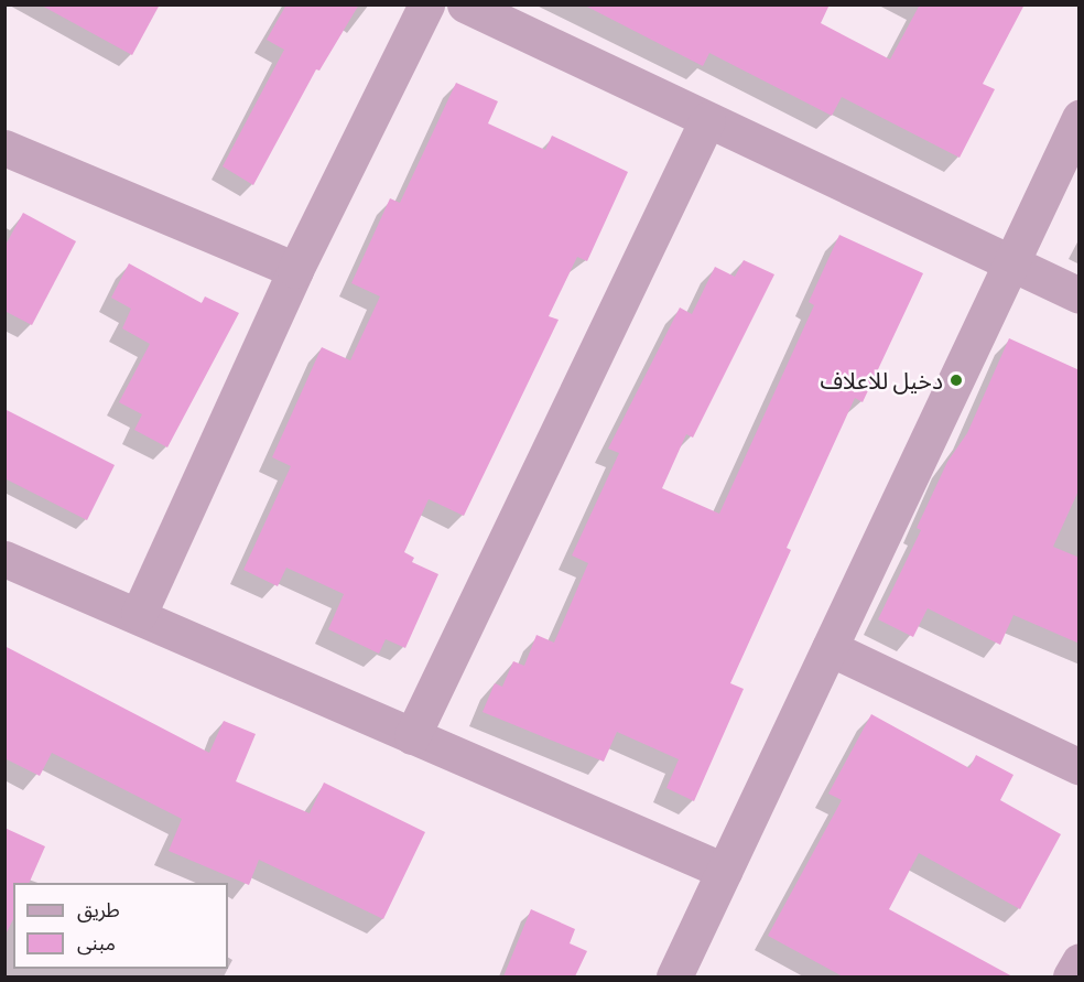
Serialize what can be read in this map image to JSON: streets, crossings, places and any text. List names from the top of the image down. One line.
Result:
{"places":["دخيل للاعلاف"],"legend":["طريق","مبنى"]}
